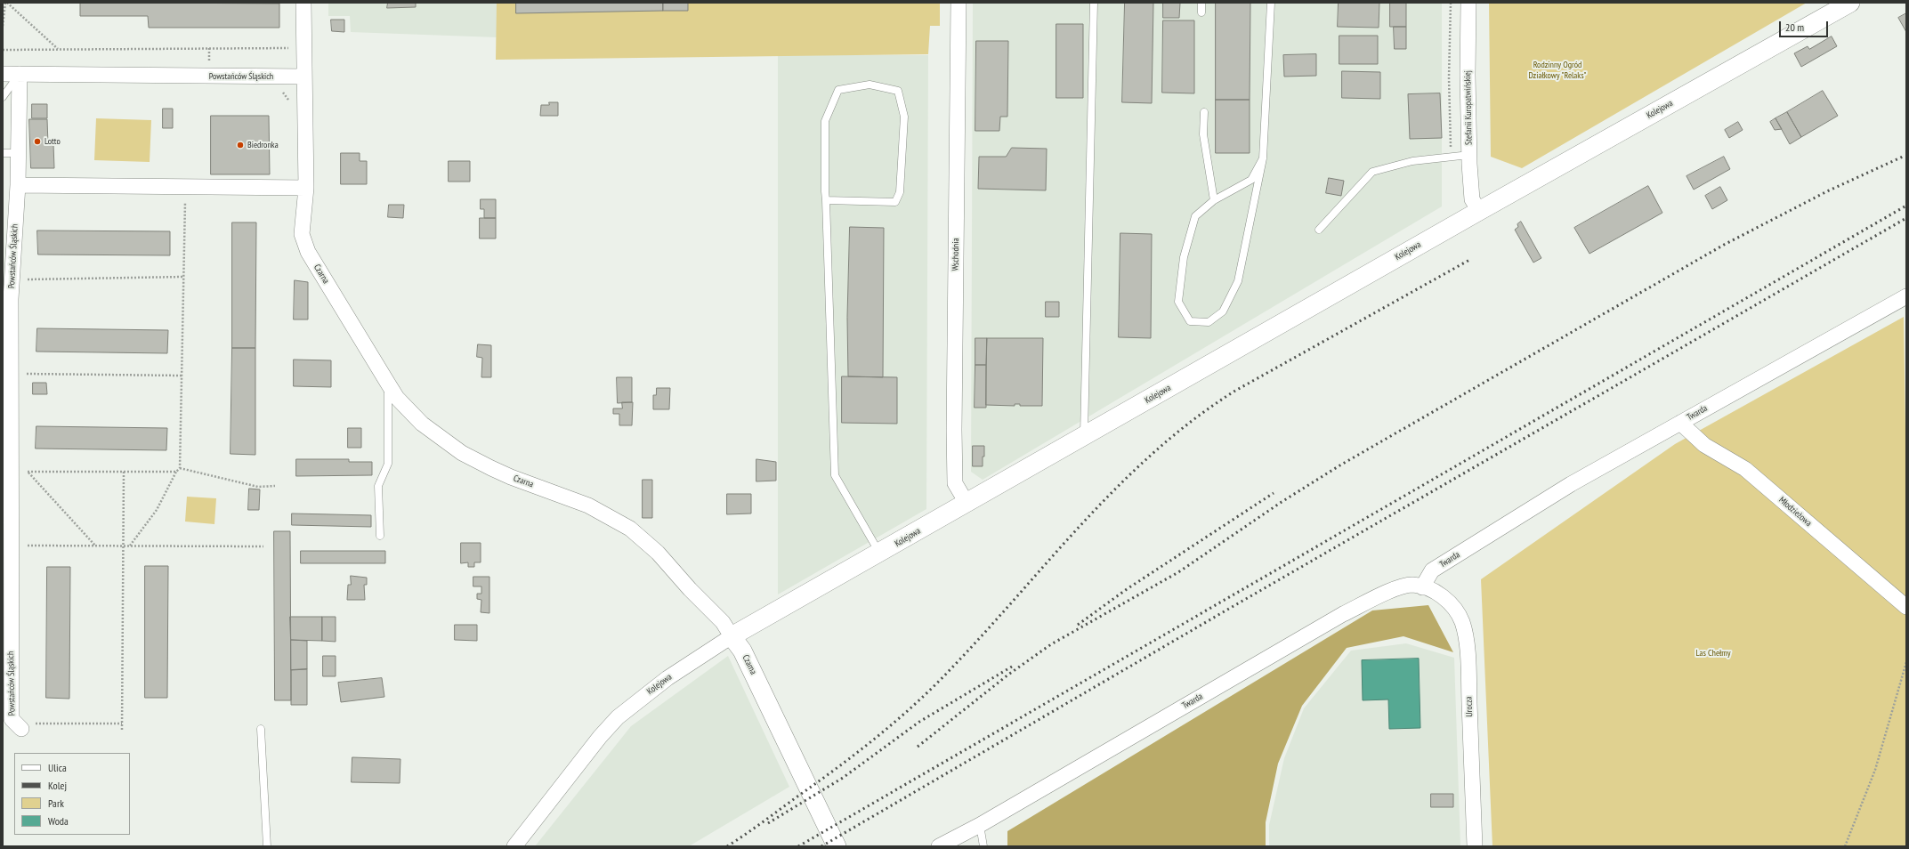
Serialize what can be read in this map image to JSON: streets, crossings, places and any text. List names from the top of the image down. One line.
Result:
{"streets":{"street":["Powstańców Śląskich","Stefanii Kuropatwińskiej","Kolejowa","Wschodnia","Czarna","Twarda","Młodzieżowa","Urocza"]},"crossings":[["Powstańców Śląskich","Czarna"],["Stefanii Kuropatwińskiej","Kolejowa"],["Kolejowa","Wschodnia"],["Kolejowa","Czarna"],["Twarda","Młodzieżowa"],["Twarda","Urocza"]],"parks":["Rodzinny Ogród Działkowy \"Relaks\"","Las Chełmy"],"places":["Lotto","Biedronka"],"legend":["Ulica","Kolej","Park","Woda"],"scale_bar":"20 m"}
